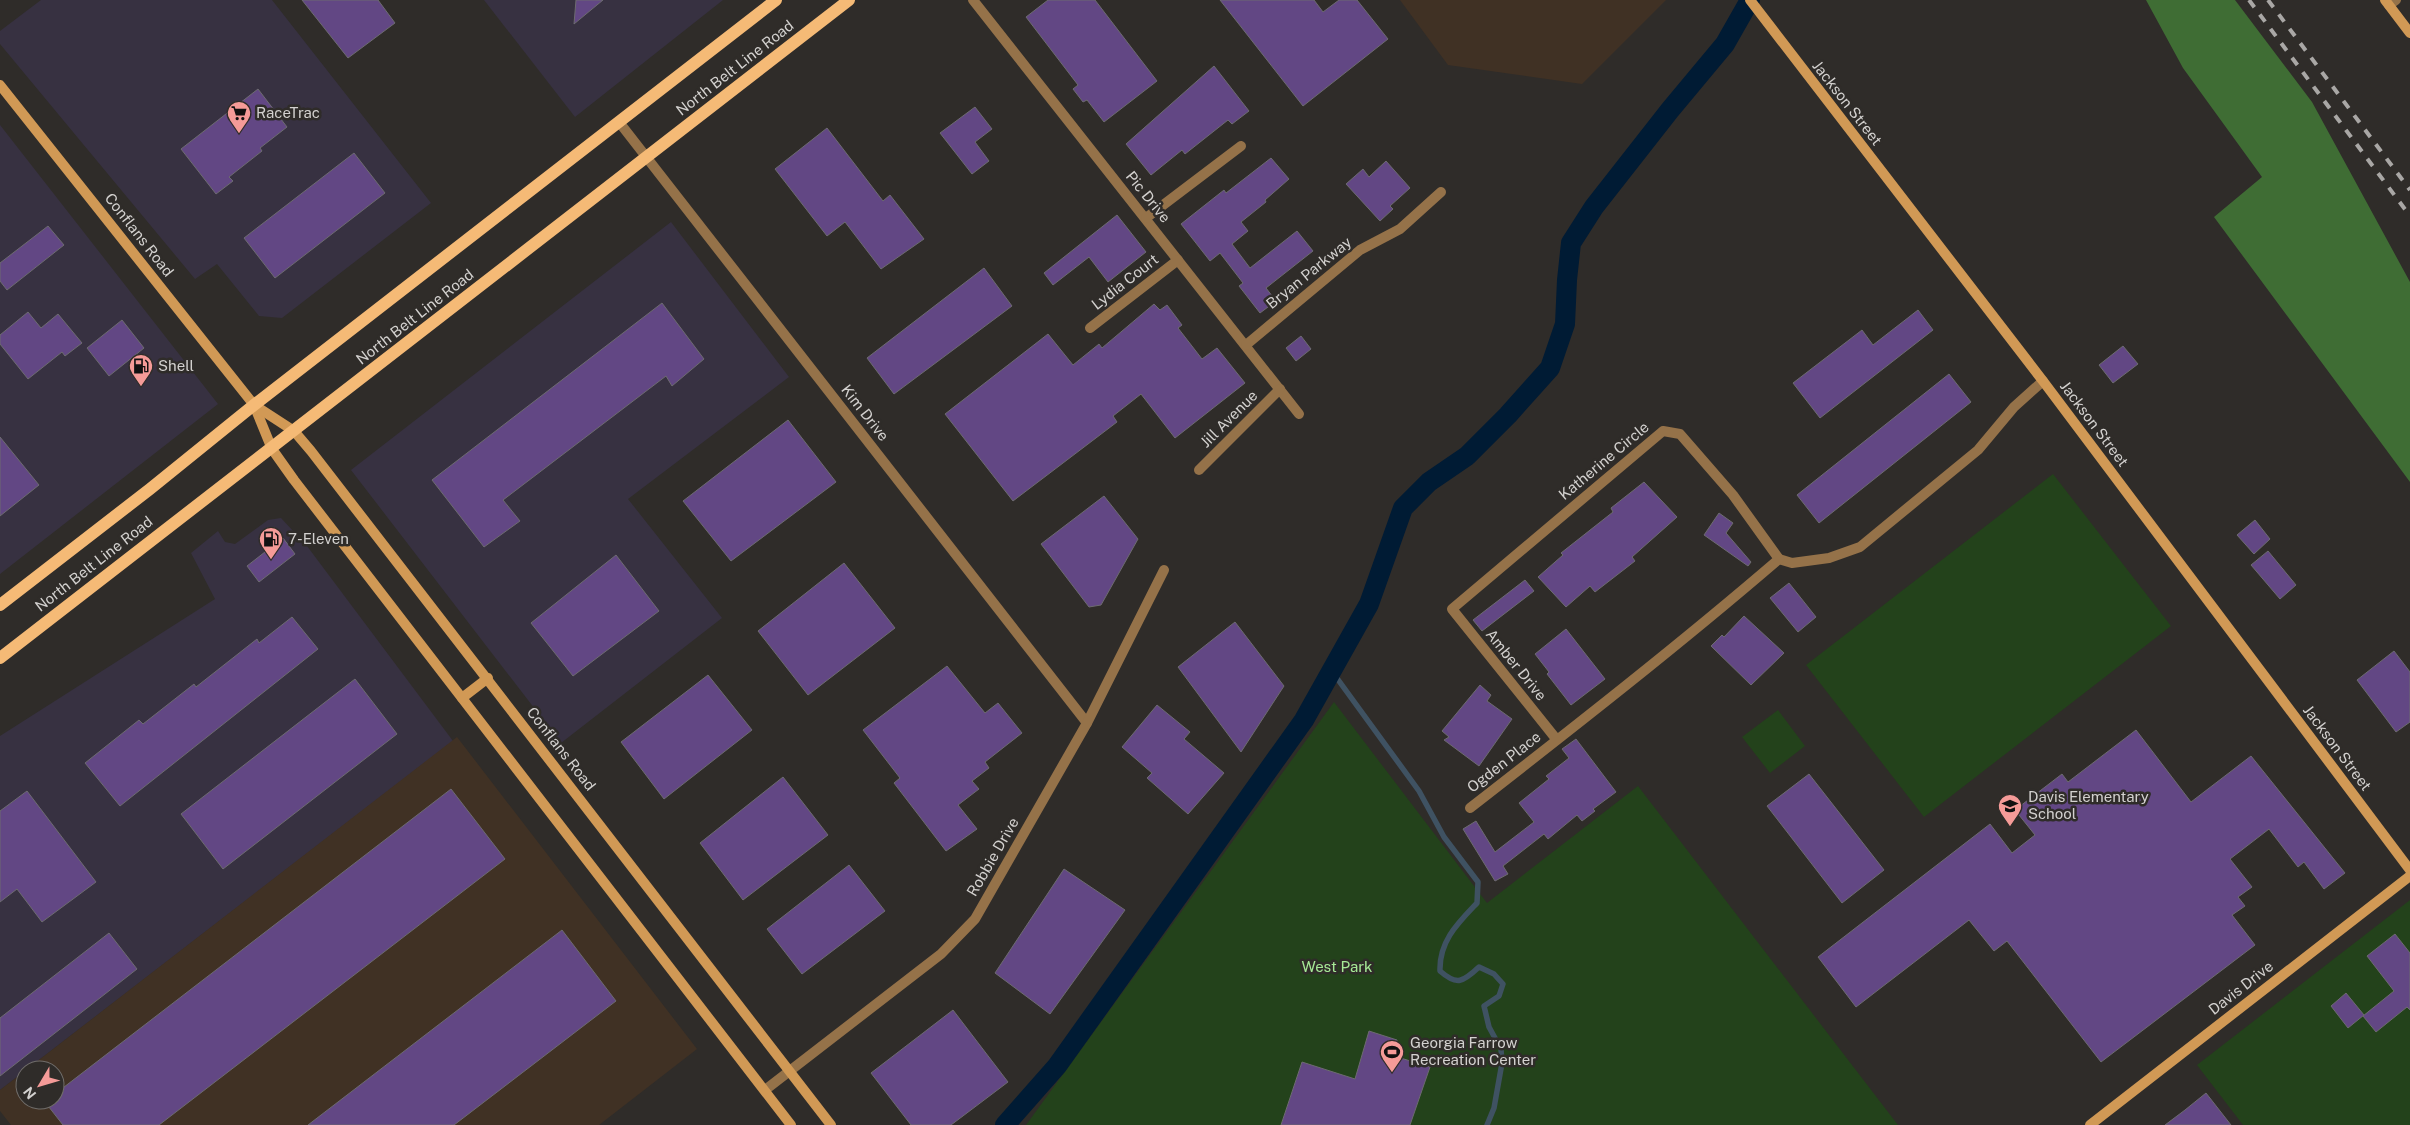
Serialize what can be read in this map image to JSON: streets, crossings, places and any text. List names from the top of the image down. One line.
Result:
{"streets":{"main road":["North Belt Line Road","Jackson Street","Conflans Road","Davis Drive"],"street":["Pic Drive","Bryan Parkway","Lydia Court","Kim Drive","Jill Avenue","Katherine Circle","Amber Drive","Ogden Place","Robbie Drive"]},"crossings":[["North Belt Line Road","Conflans Road"],["North Belt Line Road","Kim Drive"],["Pic Drive","Bryan Parkway"],["Pic Drive","Lydia Court"],["Pic Drive","Jill Avenue"],["Conflans Road","Robbie Drive"],["Kim Drive","Robbie Drive"],["Katherine Circle","Amber Drive"],["Amber Drive","Ogden Place"]],"parks":["West Park"],"places":{"supermarket":["RaceTrac"],"fuel station":["Shell","7-Eleven"],"school or university":["Davis Elementary School"],"sports":["Georgia Farrow Recreation Center"]},"north":"bottom left"}
